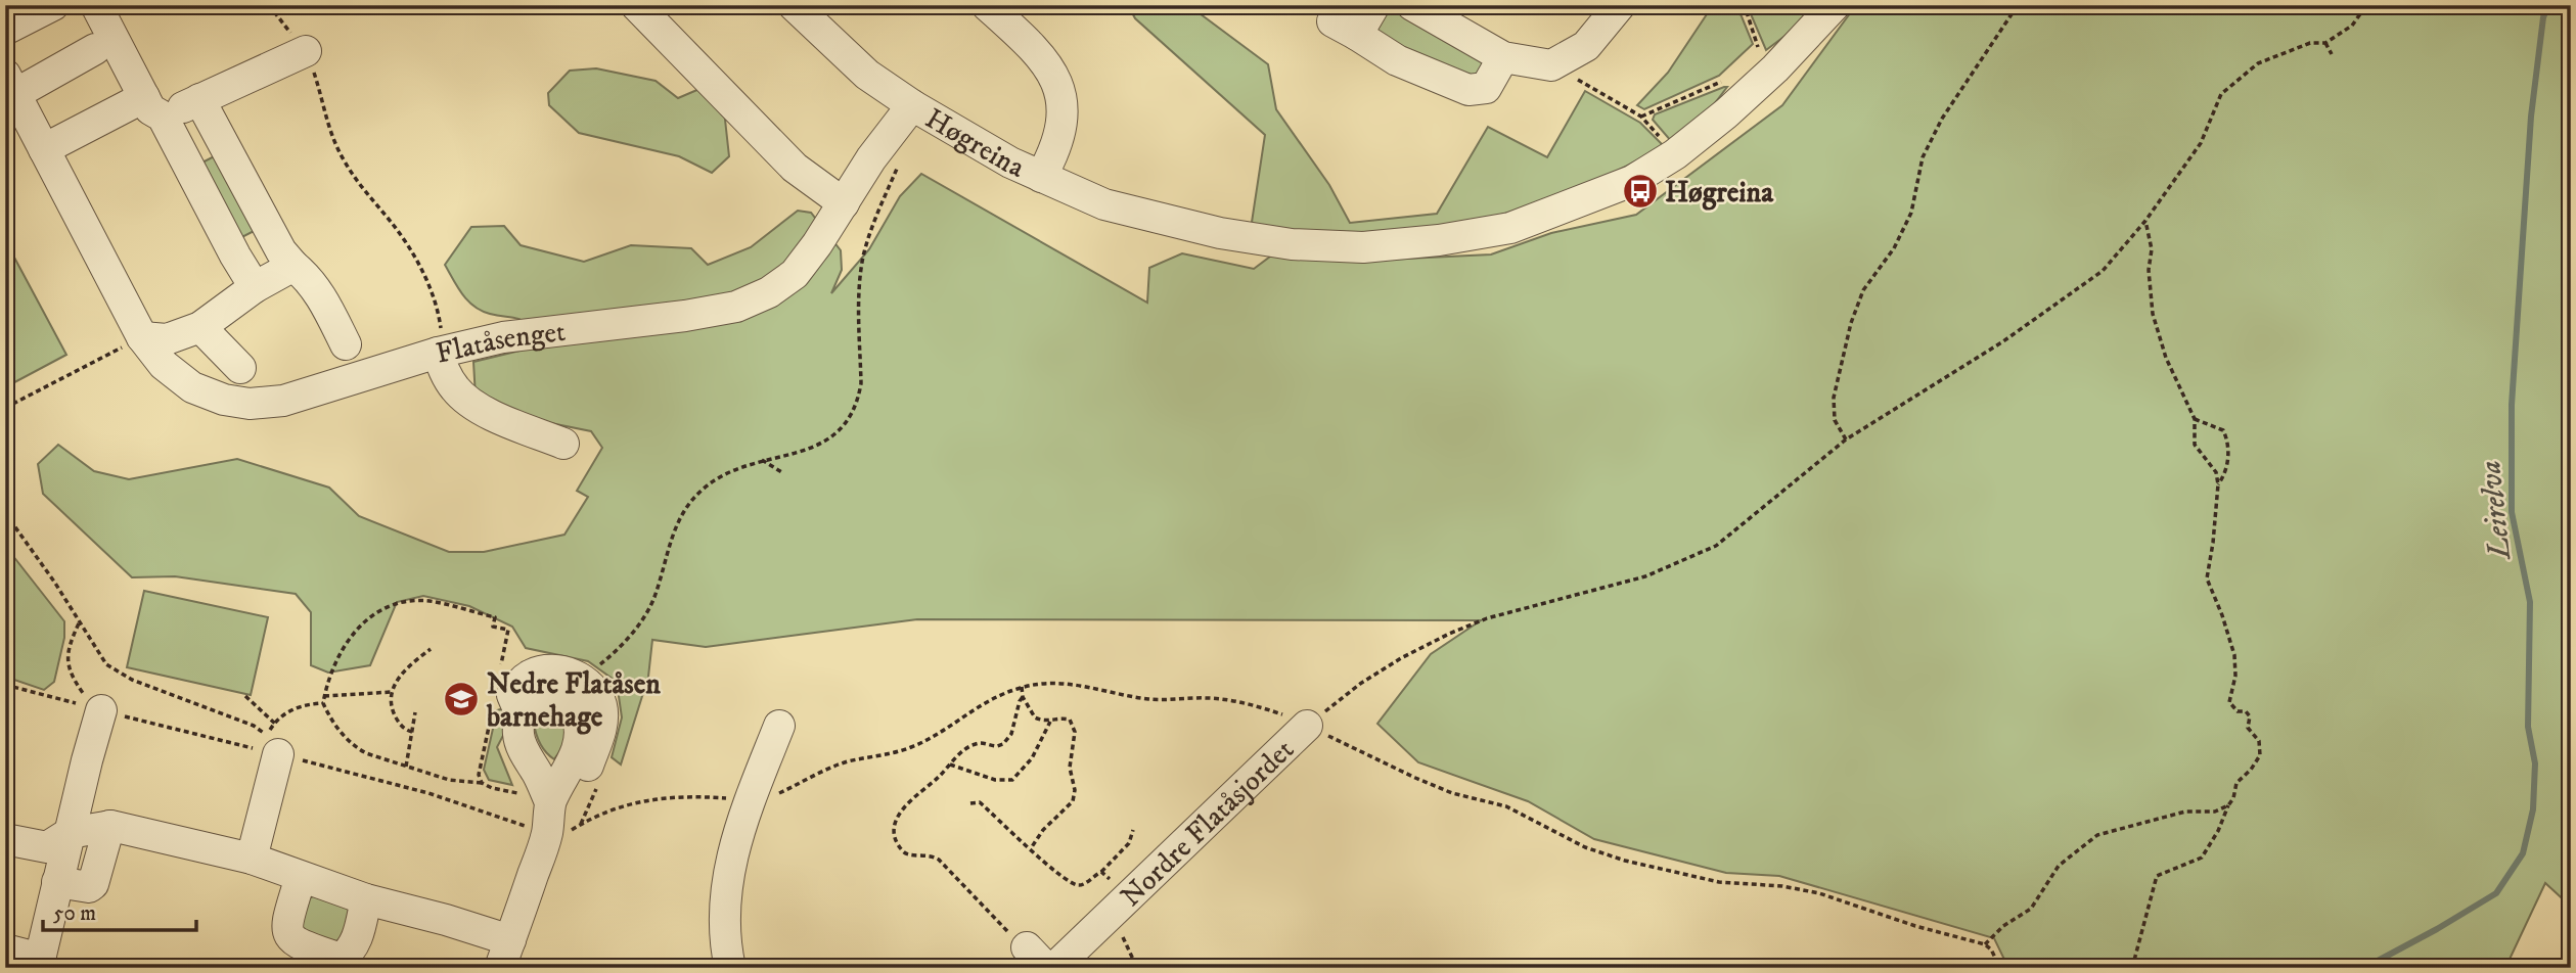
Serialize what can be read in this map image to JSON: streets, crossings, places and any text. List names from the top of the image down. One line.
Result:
{"streets":{"street":["Høgreina","Flatåsenget","Nordre Flatåsjordet"]},"crossings":[["Høgreina","Flatåsenget"]],"water":["Leirelva"],"places":{"bus stop":["Høgreina"],"school or university":["Nedre Flatåsen barnehage"]},"scale_bar":"50 m"}
